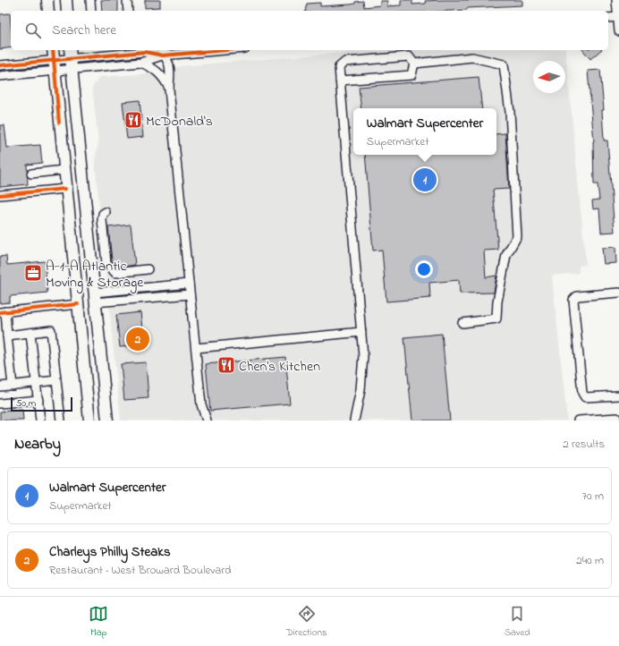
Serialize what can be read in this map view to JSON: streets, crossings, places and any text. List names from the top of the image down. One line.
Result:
{"places":{"restaurant":["McDonald's","Chen's Kitchen"],"office":["A-1-A Atlantic Moving & Storage"]},"scale_bar":"50 m","north":"left","page":{"search":"Search here","popup":["Walmart Supercenter","Supermarket"],"pins":["1","2"],"scale":"50 m","heading":["Nearby","2 results"],"list":[{"mark":"1","name":"Walmart Supercenter","note":"Supermarket","value":"70 m"},{"mark":"2","name":"Charleys Philly Steaks","note":"Restaurant · West Broward Boulevard","value":"240 m"}],"nav":["Map","Directions","Saved"]}}
